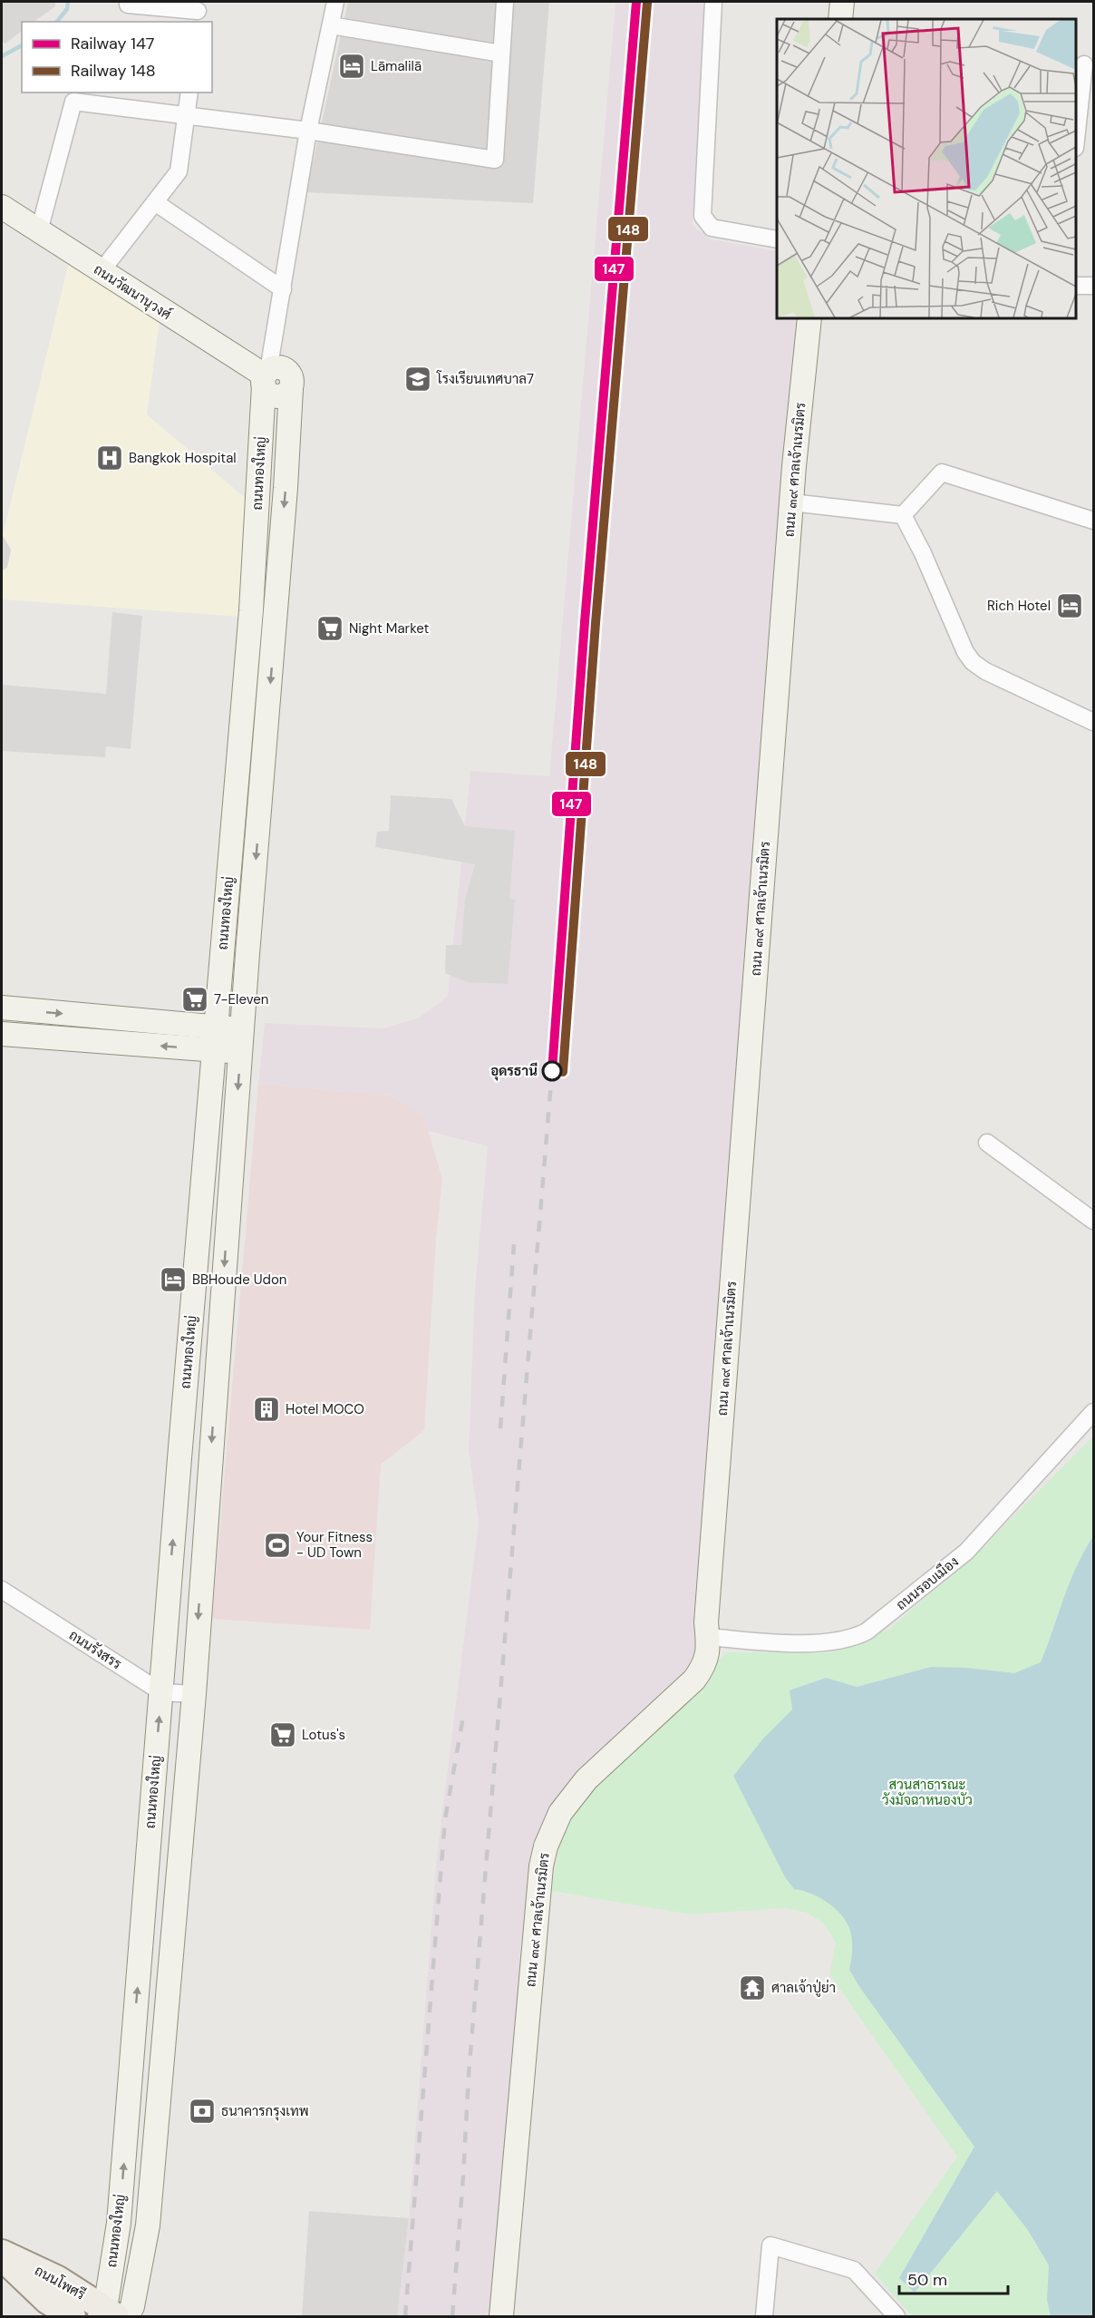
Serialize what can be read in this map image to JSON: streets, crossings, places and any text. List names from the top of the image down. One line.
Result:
{"streets":{"main road":["ถนนโพศรี"],"street":["ถนนวัฒนานุวงศ์","ถนน ๓๙ ศาลเจ้าเนรมิตร","ถนนทองใหญ่","ถนนรอบเมือง","ถนนรังสรร"]},"crossings":[["ถนนวัฒนานุวงศ์","ถนนทองใหญ่"],["ถนน ๓๙ ศาลเจ้าเนรมิตร","ถนนรอบเมือง"],["ถนนทองใหญ่","ถนนรังสรร"],["ถนนทองใหญ่","ถนนโพศรี"]],"parks":["สวนสาธารณะ วังมัจฉาหนองบัว"],"places":{"hotel":["Lāmalilā","Rich Hotel","BBHoude Udon"],"school or university":["โรงเรียนเทศบาล7"],"hospital":["Bangkok Hospital"],"supermarket":["Night Market","7-Eleven","Lotus's"],"other":["อุดรธานี"],"building":["Hotel MOCO"],"sports":["Your Fitness - UD Town"],"temple":["ศาลเจ้าปู่ย่า"],"bank":["ธนาคารกรุงเทพ"]},"lines":["rail line 147","rail line 148"],"legend":["Railway 147","Railway 148"],"scale_bar":"50 m"}
